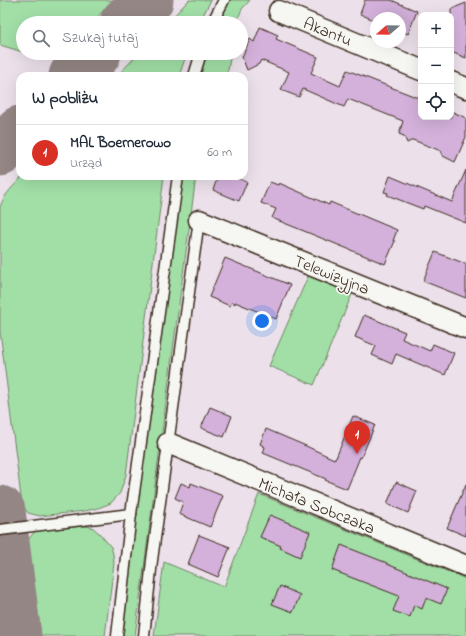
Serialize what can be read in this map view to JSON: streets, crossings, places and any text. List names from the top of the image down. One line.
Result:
{"streets":{"street":["Akantu","Telewizyjna","Michała Sobczaka"]},"north":"left","page":{"map_buttons":["+","−"],"search":"Szukaj tutaj","heading":"W pobliżu","list":[{"mark":"1","name":"MAL Boernerowo","note":"Urząd","value":"60 m"}],"pins":"1"}}
